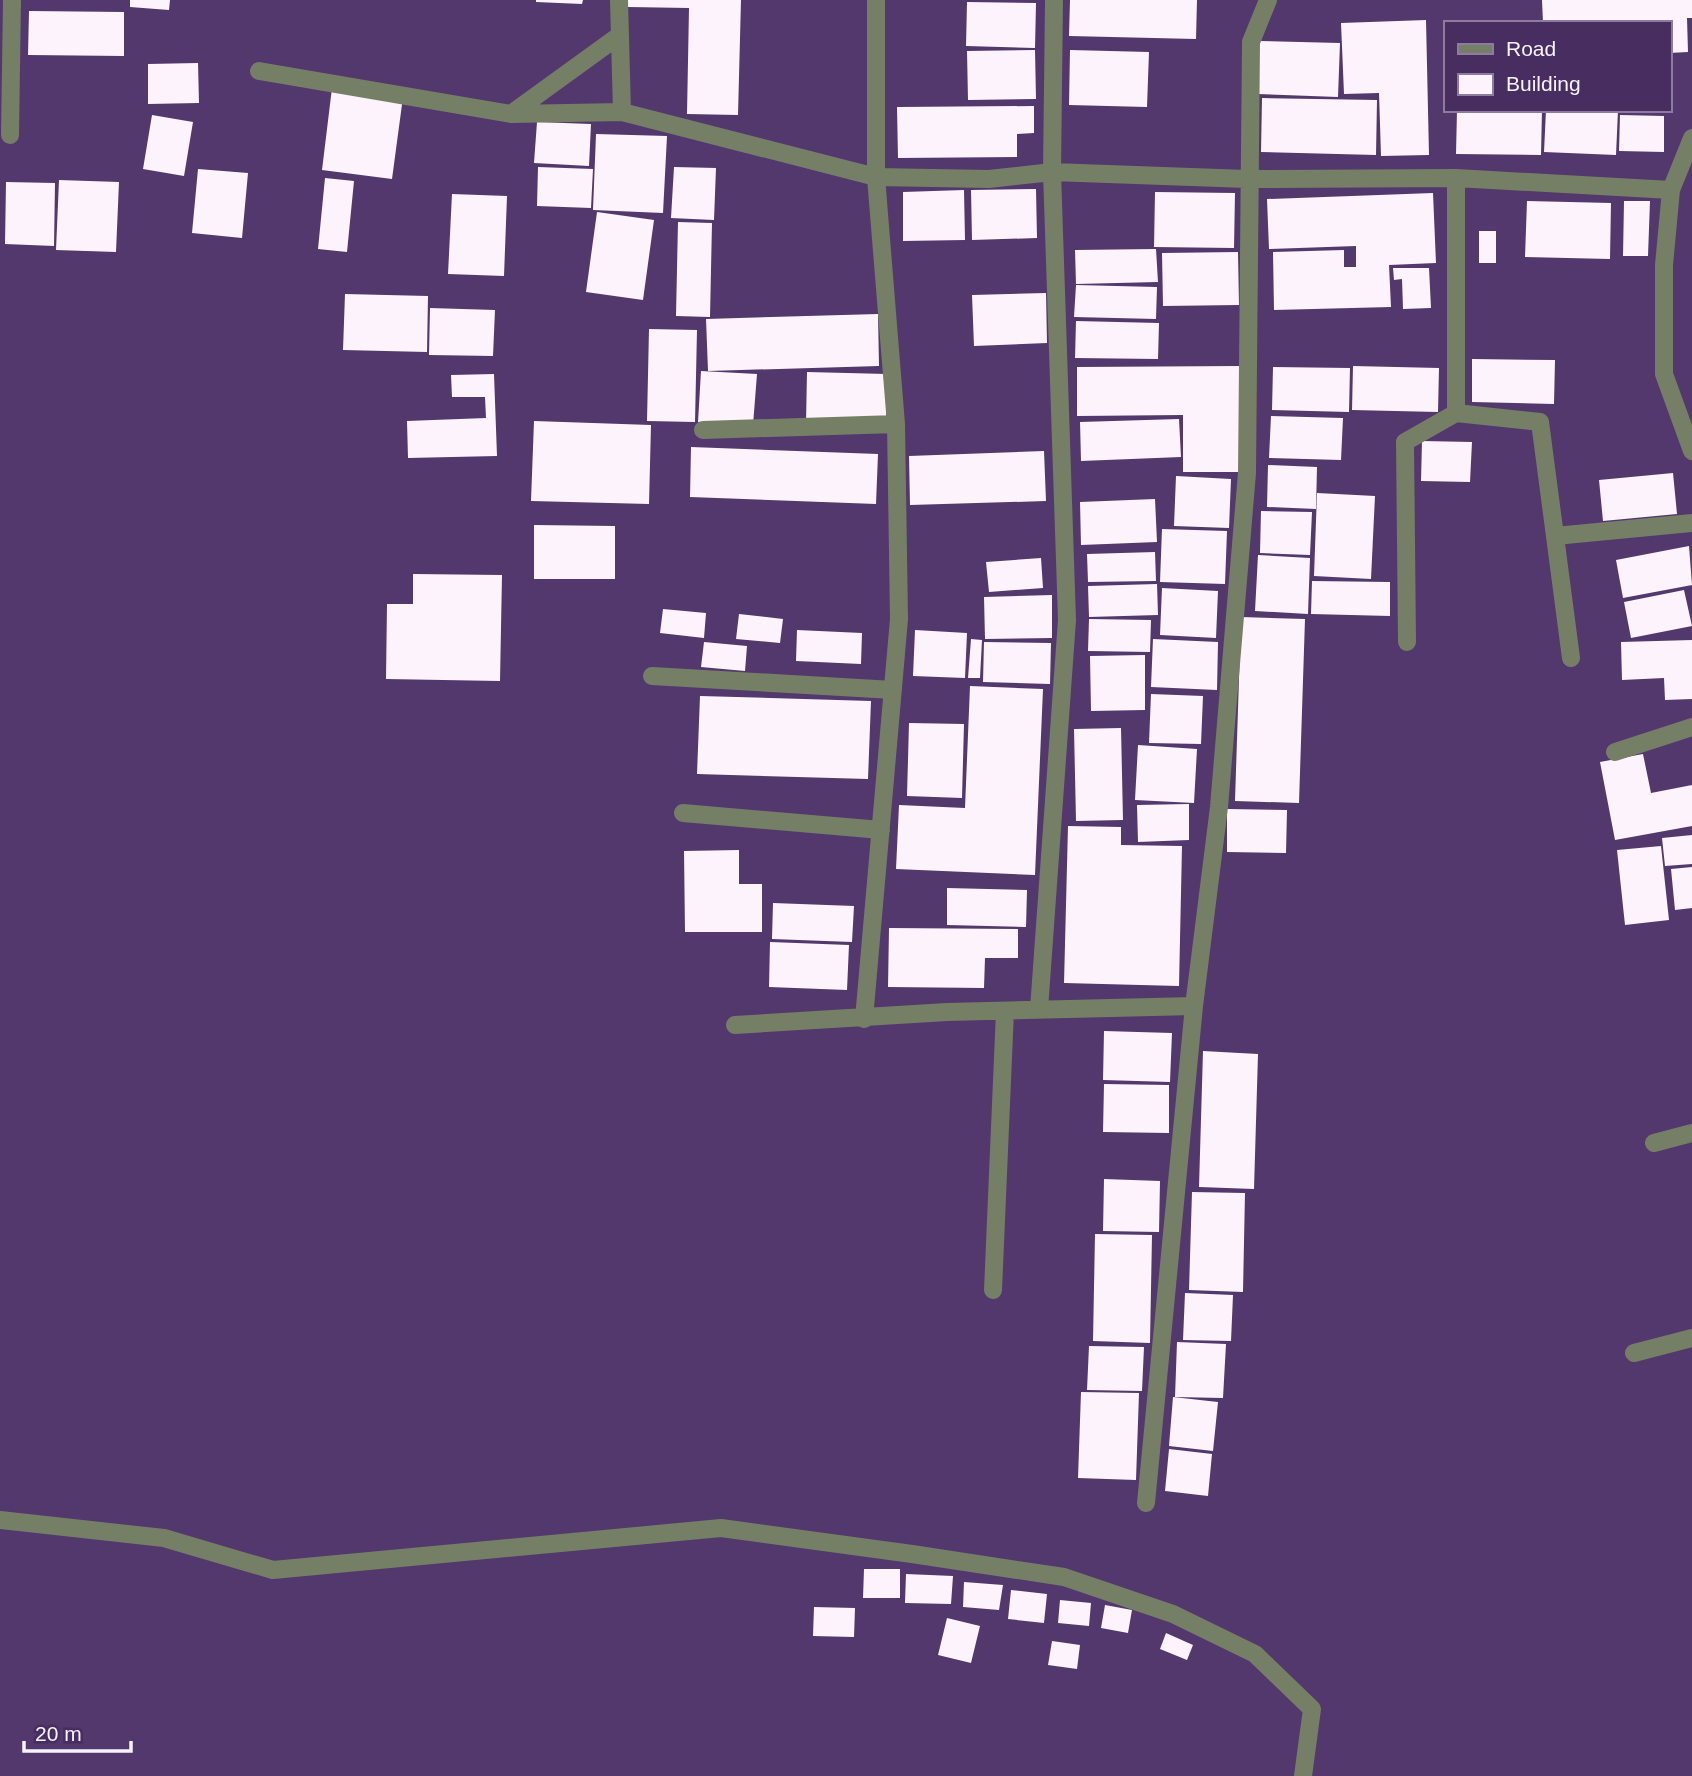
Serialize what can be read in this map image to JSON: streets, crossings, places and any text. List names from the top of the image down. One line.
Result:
{"legend":["Road","Building"],"scale_bar":"20 m"}
